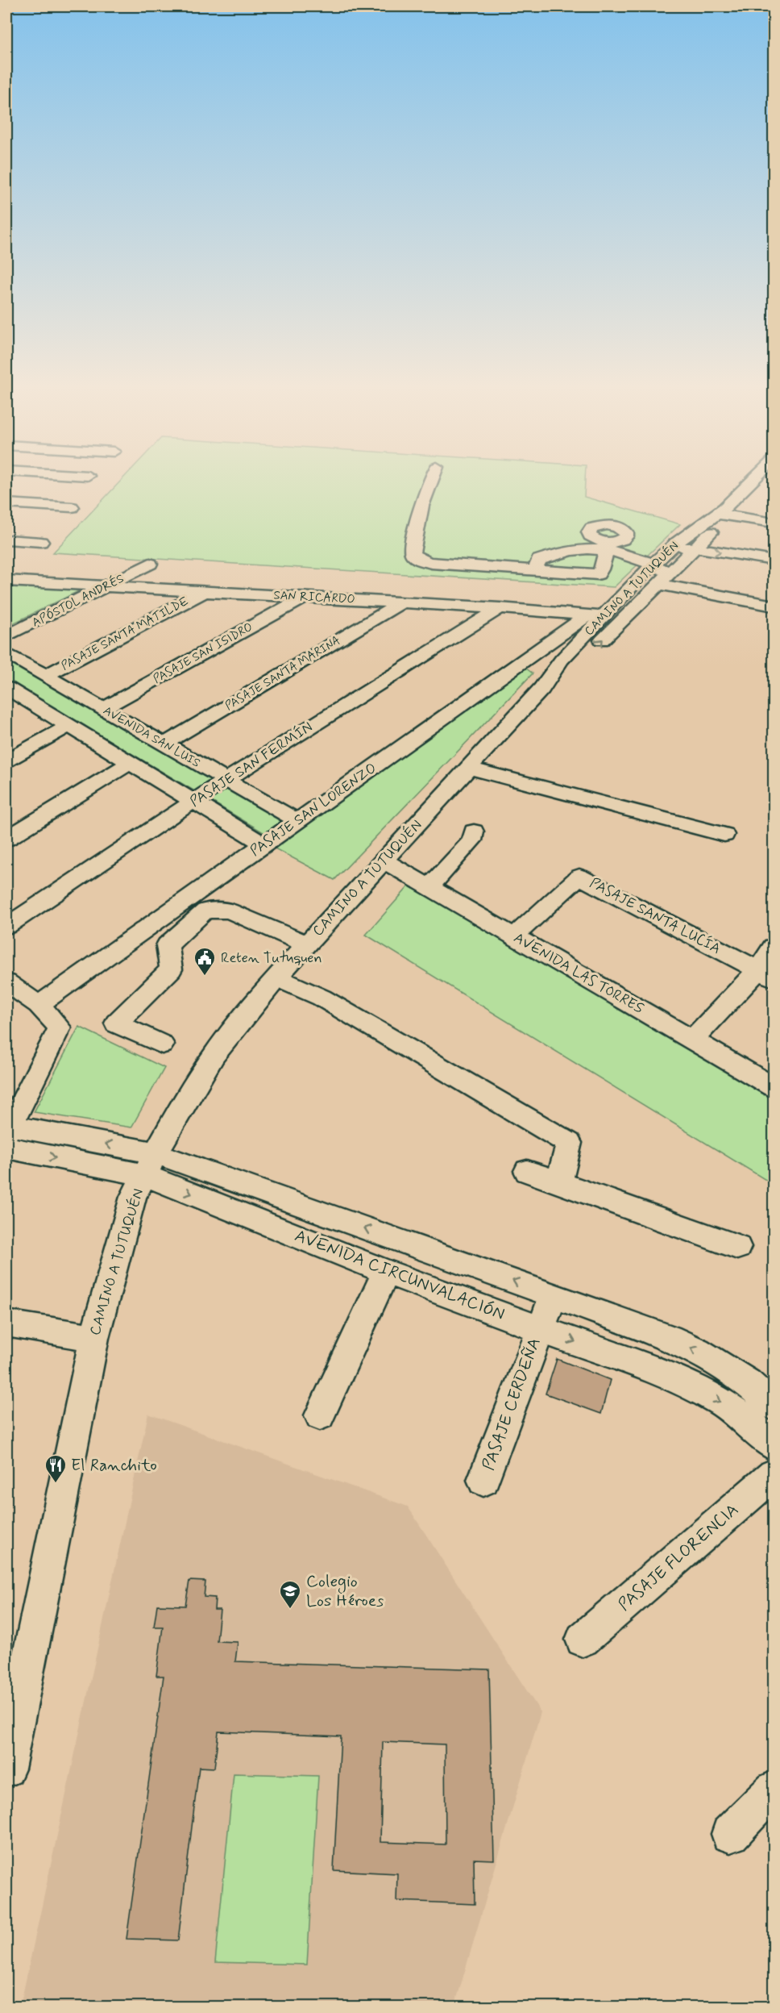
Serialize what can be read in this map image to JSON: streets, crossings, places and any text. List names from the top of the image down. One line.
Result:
{"streets":{"street":["CAMINO A TUTUQUÉN","SAN RICARDO","APÓSTOL ANDRÉS","PASAJE SANTA MATILDE","PASAJE SAN ISIDRO","PASAJE SANTA MARINA","AVENIDA SAN LUIS","PASAJE SAN FERMÍN","PASAJE SAN LORENZO","PASAJE SANTA LUCÍA","AVENIDA LAS TORRES","AVENIDA CIRCUNVALACIÓN","PASAJE CERDEÑA","PASAJE FLORENCIA"]},"crossings":[["CAMINO A TUTUQUÉN","SAN RICARDO"],["CAMINO A TUTUQUÉN","PASAJE SAN LORENZO"],["CAMINO A TUTUQUÉN","AVENIDA LAS TORRES"],["CAMINO A TUTUQUÉN","AVENIDA CIRCUNVALACIÓN"],["SAN RICARDO","APÓSTOL ANDRÉS"],["SAN RICARDO","PASAJE SANTA MATILDE"],["SAN RICARDO","PASAJE SAN ISIDRO"],["SAN RICARDO","PASAJE SANTA MARINA"],["SAN RICARDO","PASAJE SAN FERMÍN"],["SAN RICARDO","PASAJE SAN LORENZO"],["PASAJE SANTA MATILDE","AVENIDA SAN LUIS"],["PASAJE SAN ISIDRO","AVENIDA SAN LUIS"],["PASAJE SANTA MARINA","AVENIDA SAN LUIS"],["AVENIDA SAN LUIS","PASAJE SAN FERMÍN"],["AVENIDA SAN LUIS","PASAJE SAN LORENZO"],["PASAJE SANTA LUCÍA","AVENIDA LAS TORRES"],["AVENIDA CIRCUNVALACIÓN","PASAJE CERDEÑA"]],"places":{"public building":["Reten Tutuquen"],"restaurant":["El Ranchito"],"school or university":["Colegio Los Héroes"]}}
